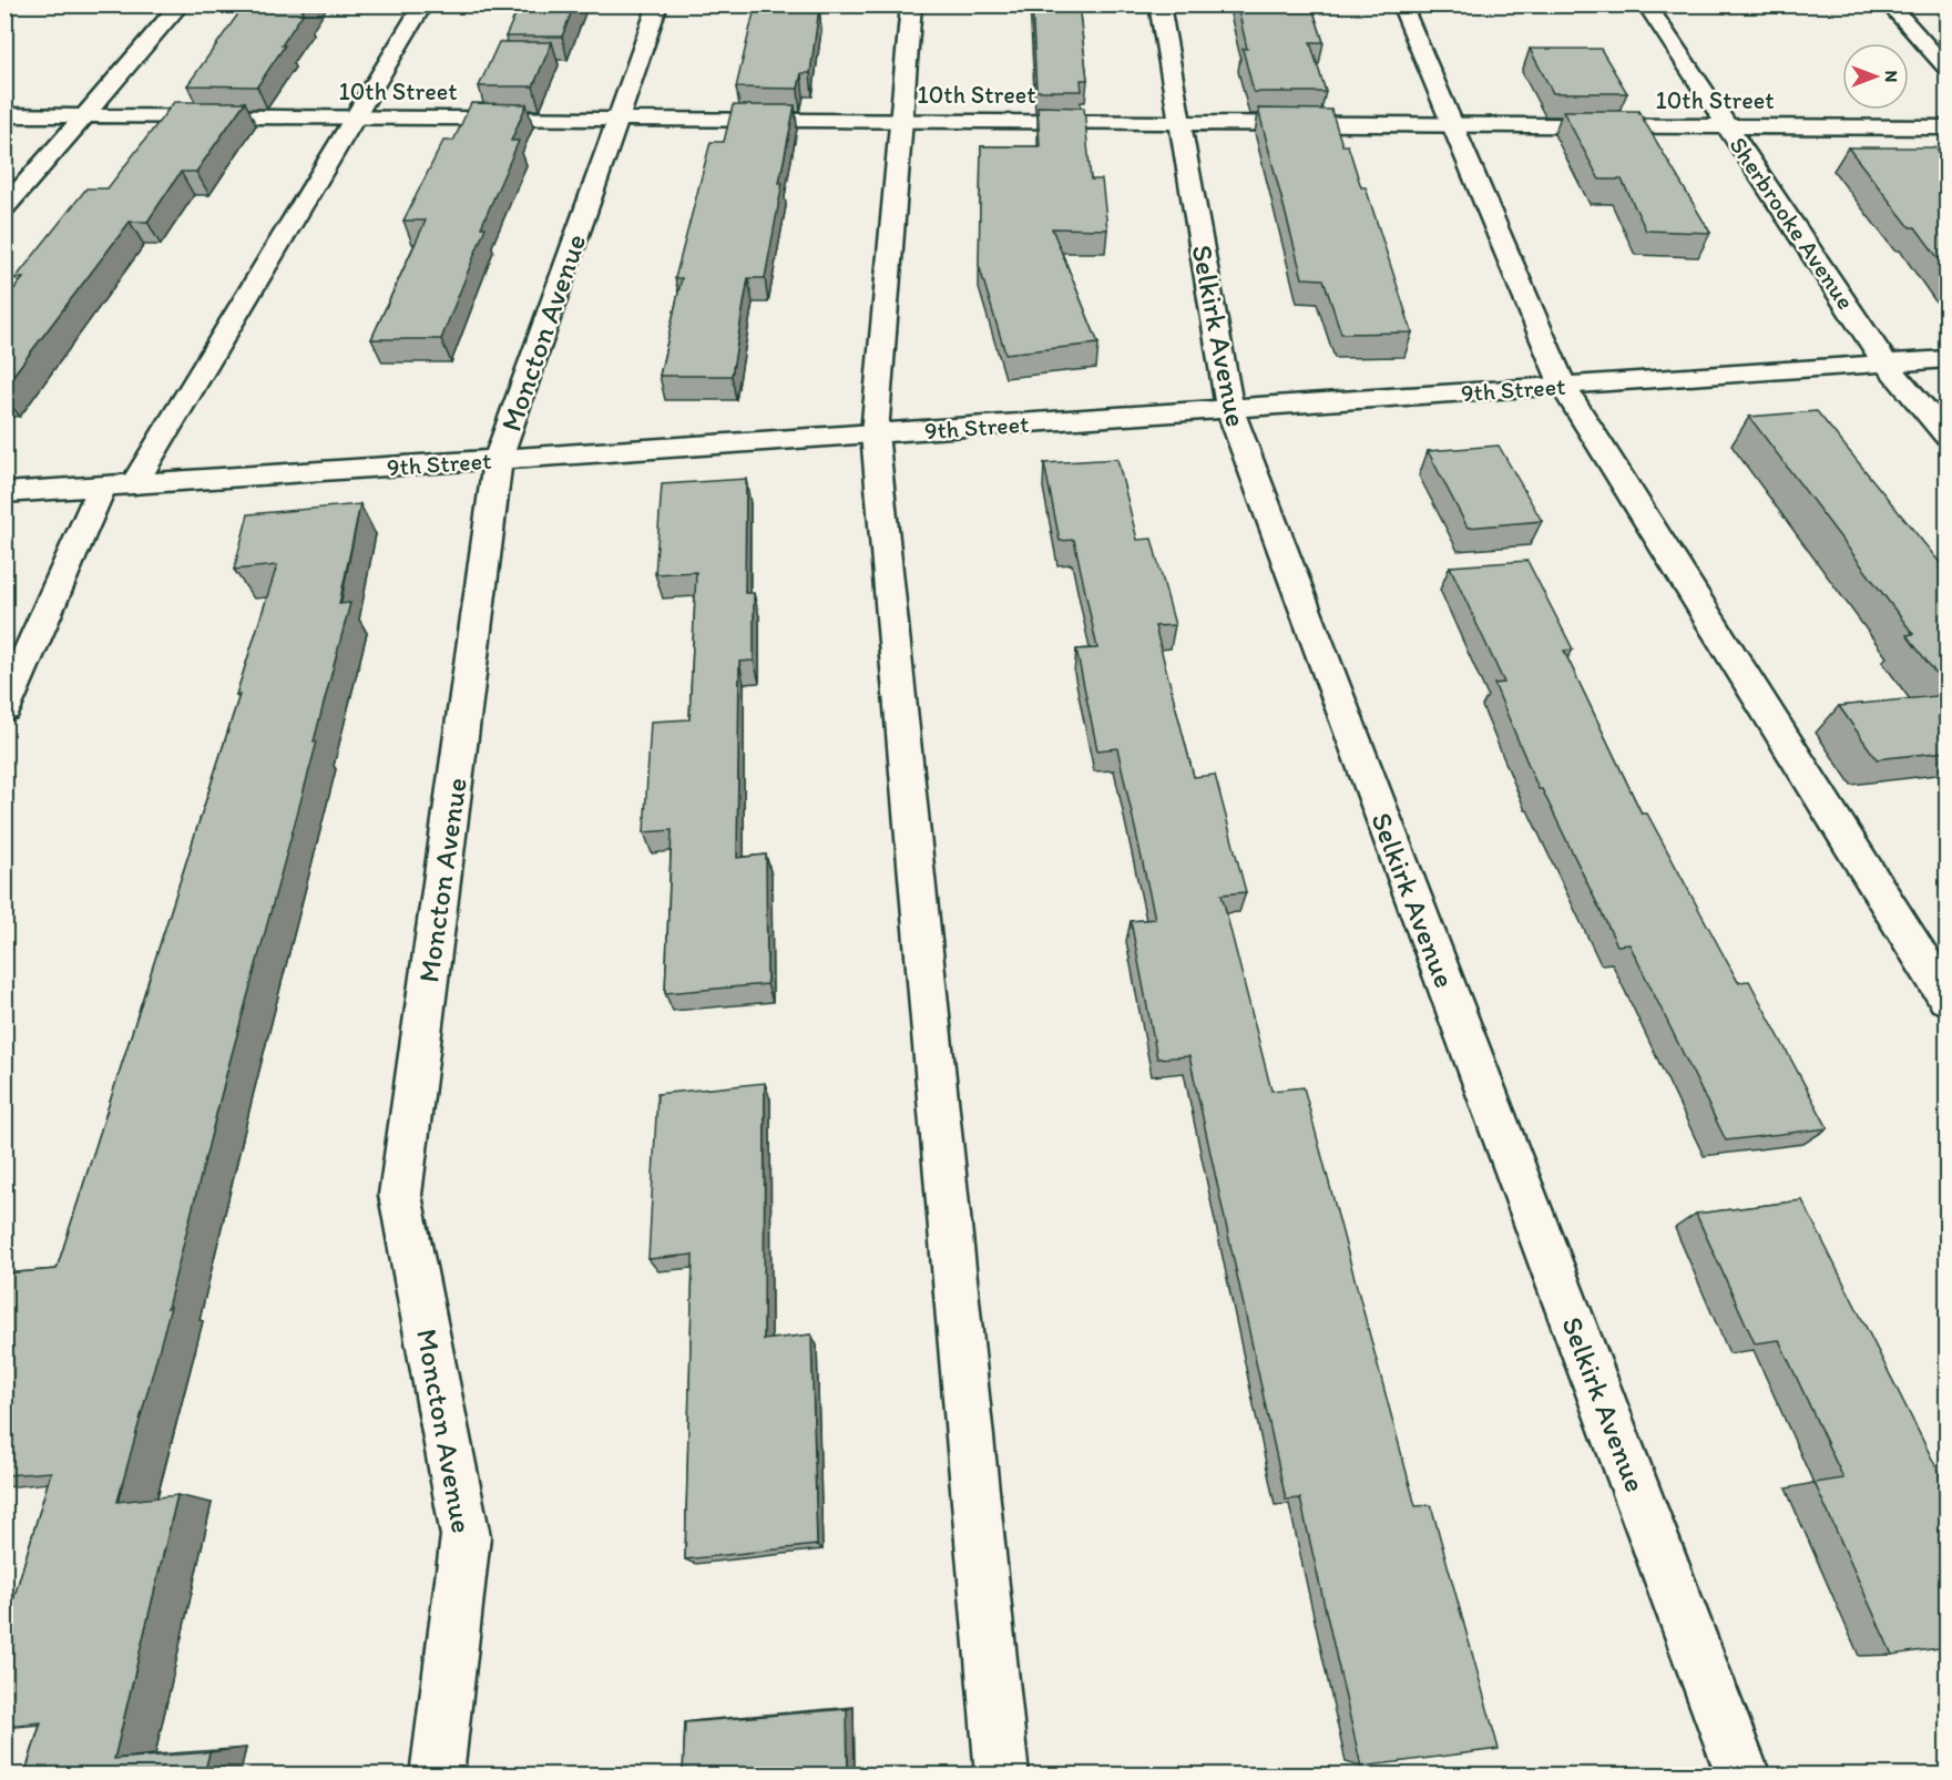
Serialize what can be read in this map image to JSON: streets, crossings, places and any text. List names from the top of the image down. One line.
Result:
{"streets":{"street":["10th Street","Sherbrooke Avenue","Moncton Avenue","Selkirk Avenue","9th Street"]},"crossings":[["10th Street","Sherbrooke Avenue"],["10th Street","Moncton Avenue"],["10th Street","Selkirk Avenue"],["Sherbrooke Avenue","9th Street"],["Moncton Avenue","9th Street"],["Selkirk Avenue","9th Street"]],"north":"right"}
